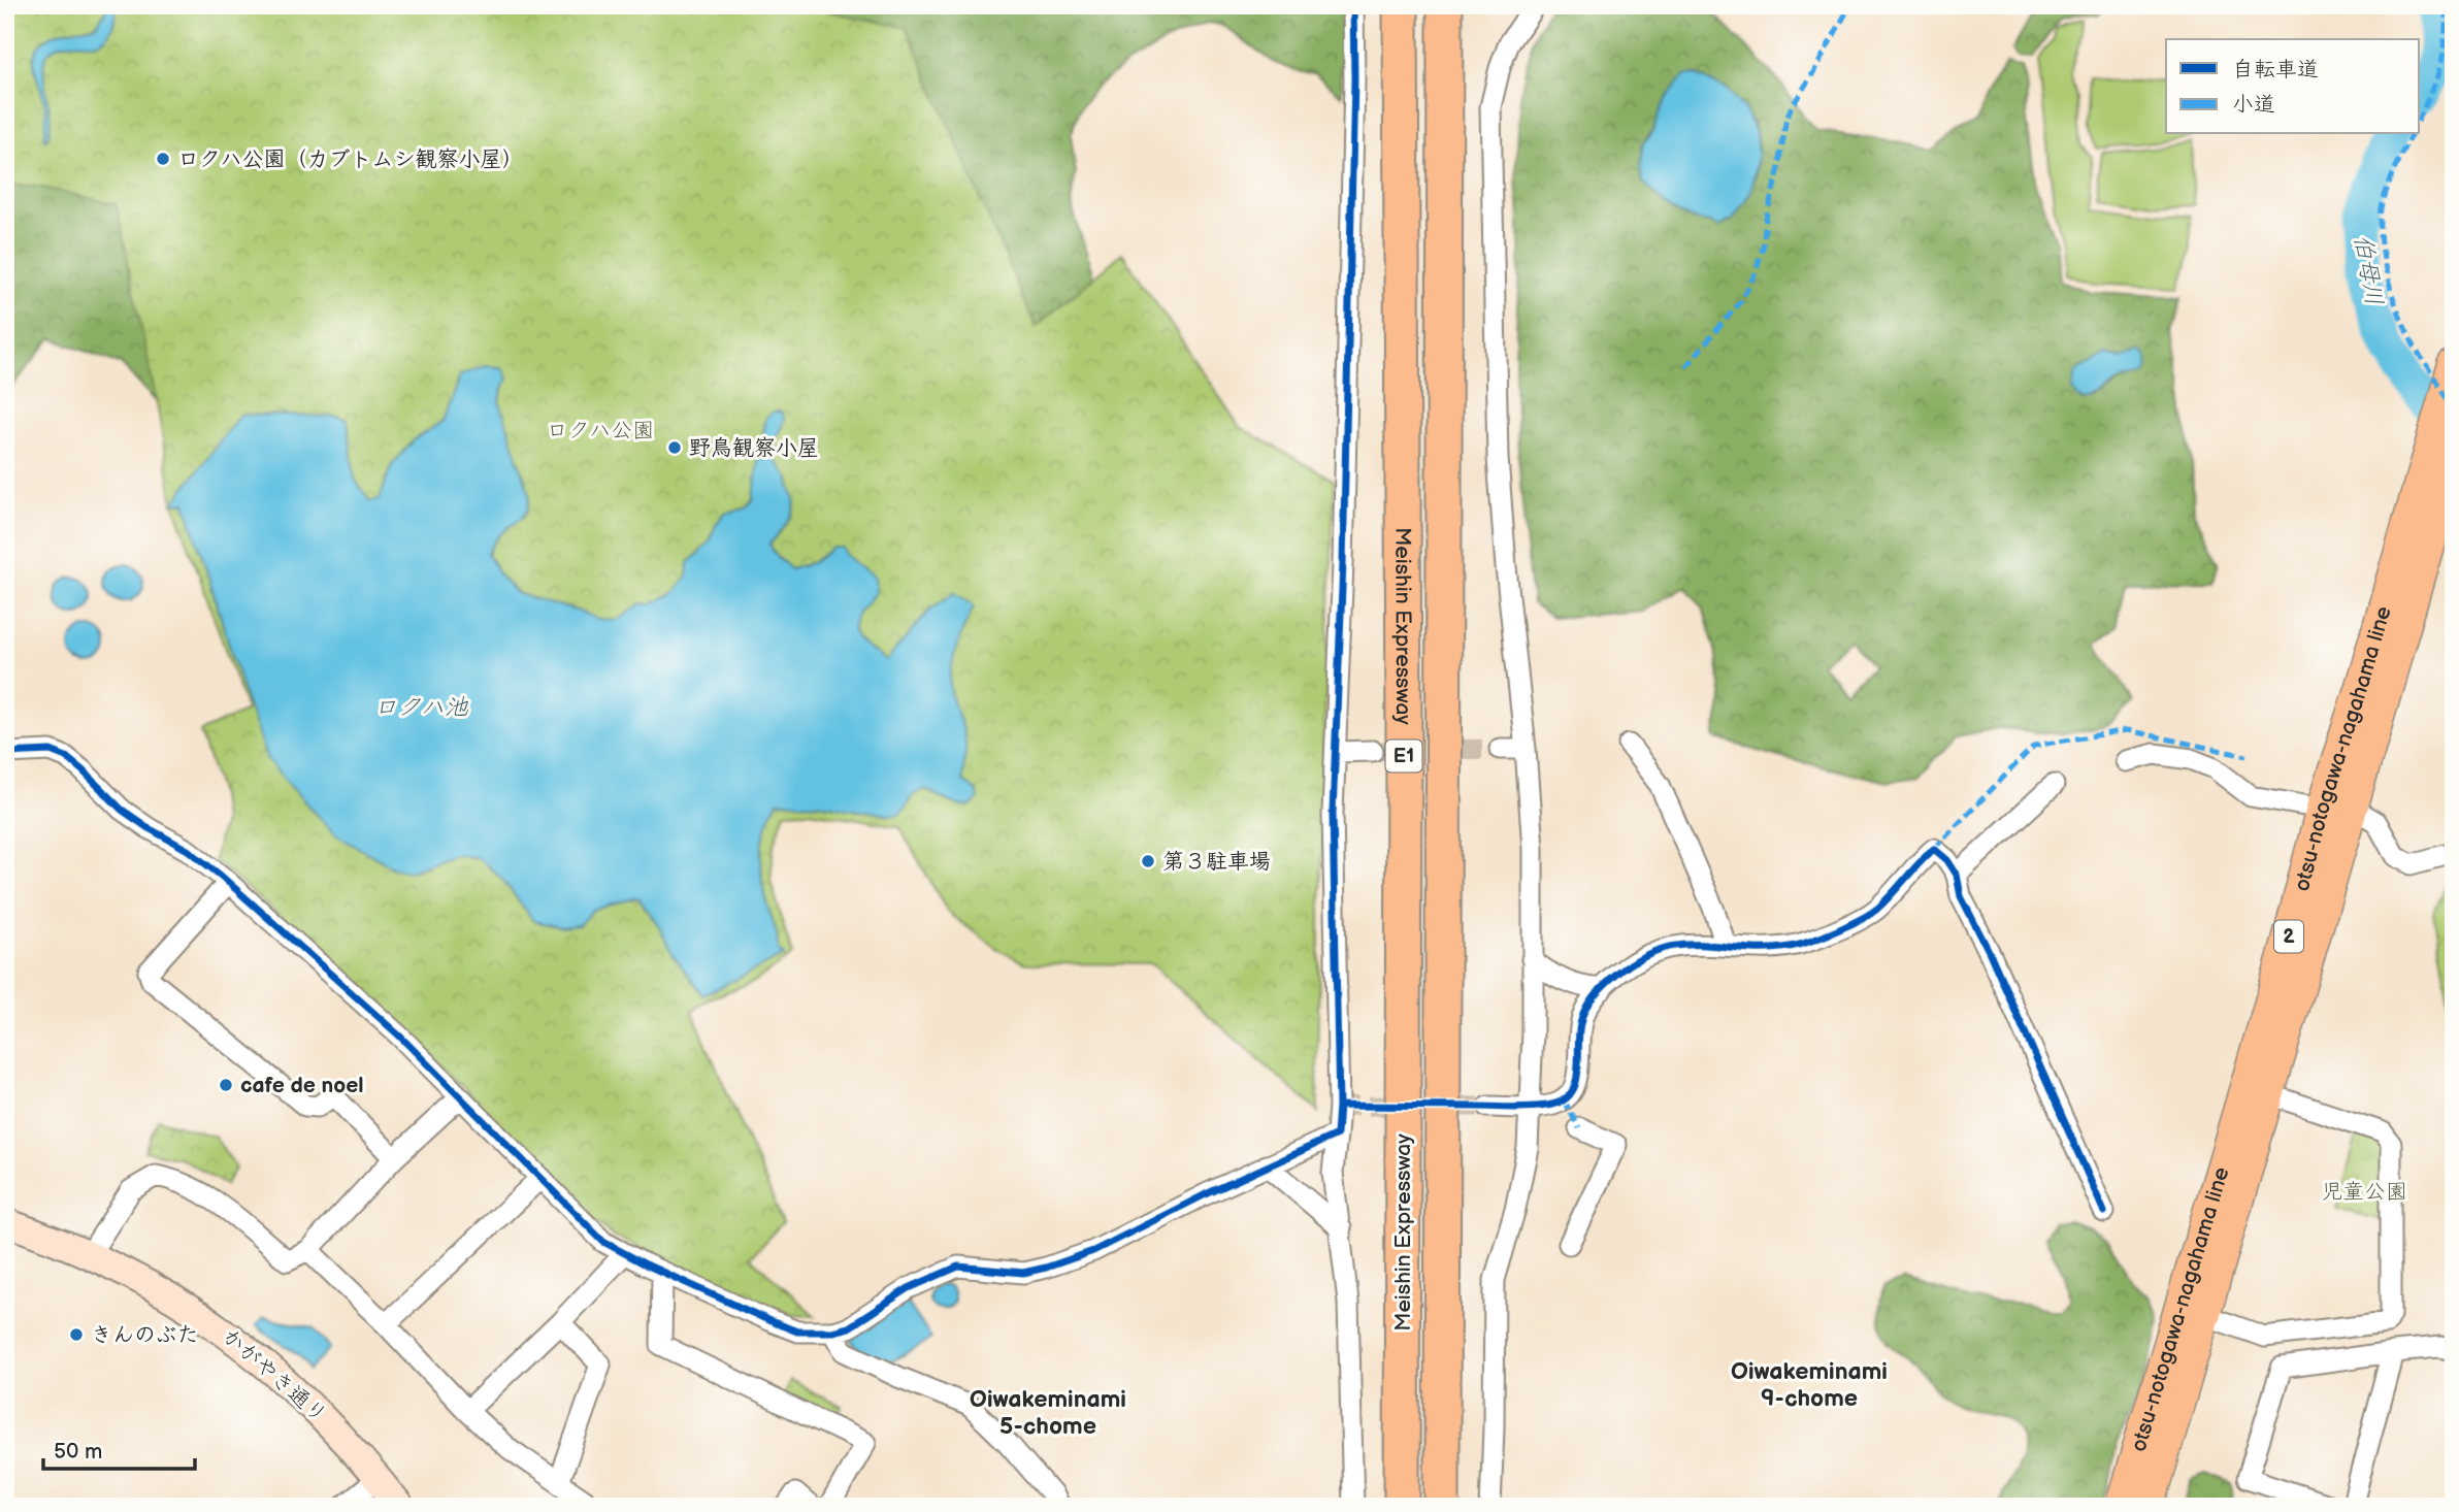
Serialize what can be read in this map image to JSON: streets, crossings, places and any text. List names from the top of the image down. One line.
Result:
{"streets":{"highway":["Meishin Expressway","E1"],"main road":["otsu-notogawa-nagahama line","2"],"street":["かがやき通り"]},"districts":["Oiwakeminami 9-chome","Oiwakeminami 5-chome"],"water":["伯母川","ロクハ池"],"parks":["ロクハ公園","児童公園"],"places":["ロクハ公園（カブトムシ観察小屋）","野鳥観察小屋","第３駐車場","cafe de noel","きんのぶた"],"legend":["自転車道","小道"],"scale_bar":"50 m"}
